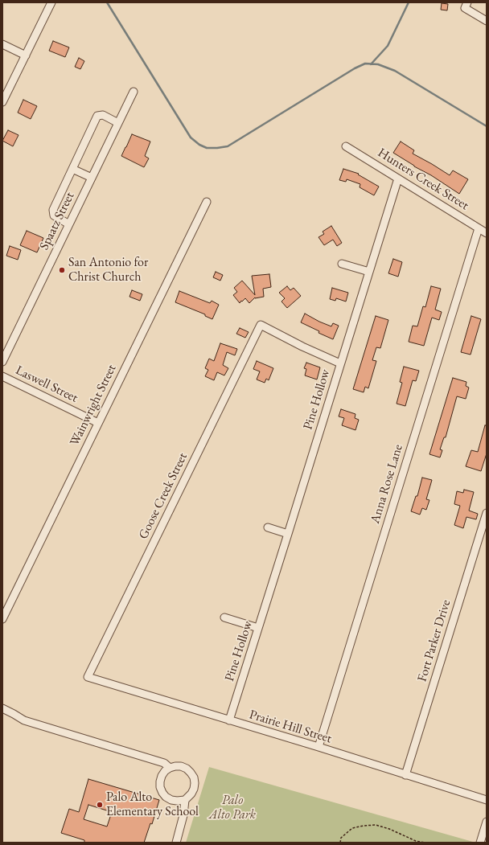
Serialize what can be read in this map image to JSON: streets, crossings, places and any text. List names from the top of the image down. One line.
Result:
{"streets":{"street":["Hunters Creek Street","Spaatz Street","Laswell Street","Pine Hollow","Wainwright Street","Anna Rose Lane","Goose Creek Street","Fort Parker Drive","Prairie Hill Street"]},"crossings":[["Hunters Creek Street","Pine Hollow"],["Hunters Creek Street","Anna Rose Lane"],["Laswell Street","Wainwright Street"],["Pine Hollow","Goose Creek Street"],["Pine Hollow","Prairie Hill Street"],["Anna Rose Lane","Prairie Hill Street"],["Goose Creek Street","Prairie Hill Street"],["Fort Parker Drive","Prairie Hill Street"]],"parks":["Palo Alto Park"],"places":["San Antonio for Christ Church","Palo Alto Elementary School"]}
